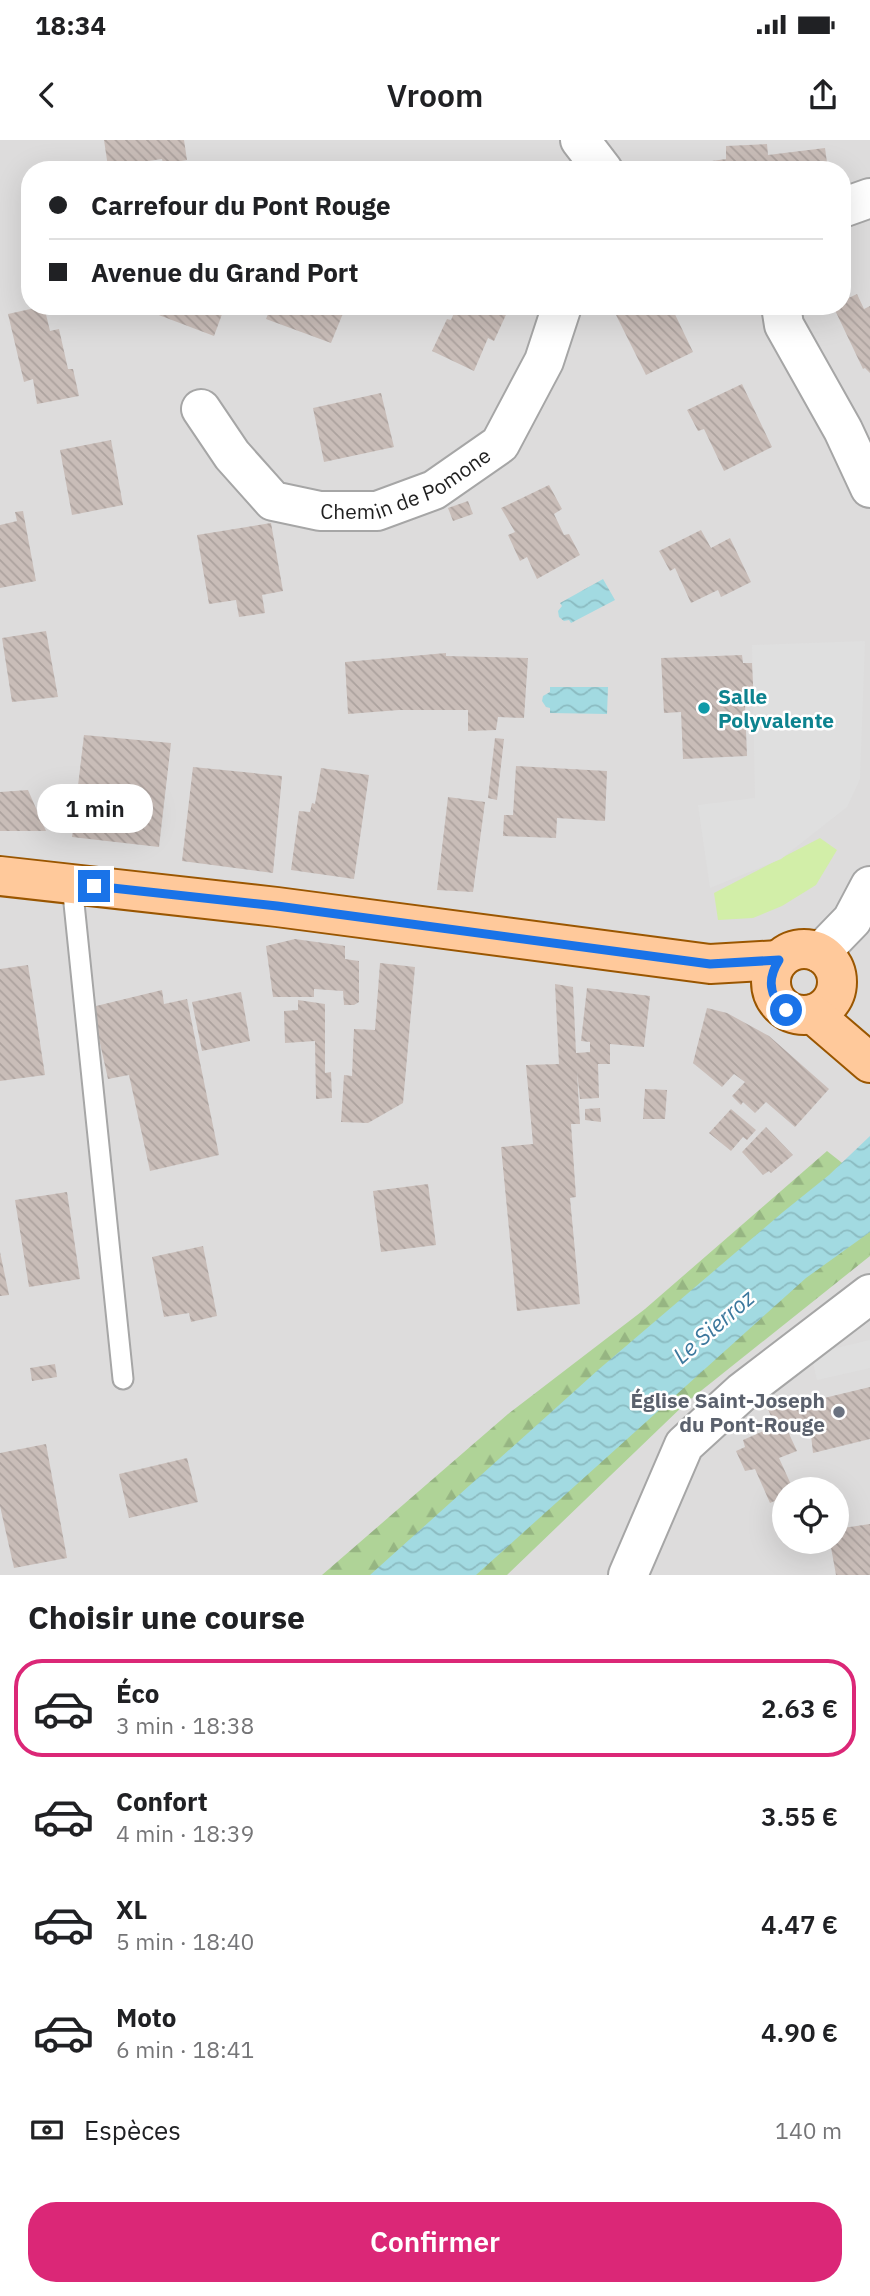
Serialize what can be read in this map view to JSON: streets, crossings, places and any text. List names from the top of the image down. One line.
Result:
{"streets":{"street":["Chemin de Pomone"]},"water":["Le Sierroz"],"places":["Salle Polyvalente","Église Saint-Joseph du Pont-Rouge"],"page":{"status":"18:34","header":"Vroom","banner":["Carrefour du Pont Rouge","Avenue du Grand Port"],"bubble":"1 min","heading":"Choisir une course","list":[{"name":"Éco","note":"3 min · 18:38","value":"2.63 €"},{"name":"Confort","note":"4 min · 18:39","value":"3.55 €"},{"name":"XL","note":"5 min · 18:40","value":"4.47 €"},{"name":"Moto","note":"6 min · 18:41","value":"4.90 €"}],"pay":["Espèces","140 m"],"buttons":"Confirmer"}}
